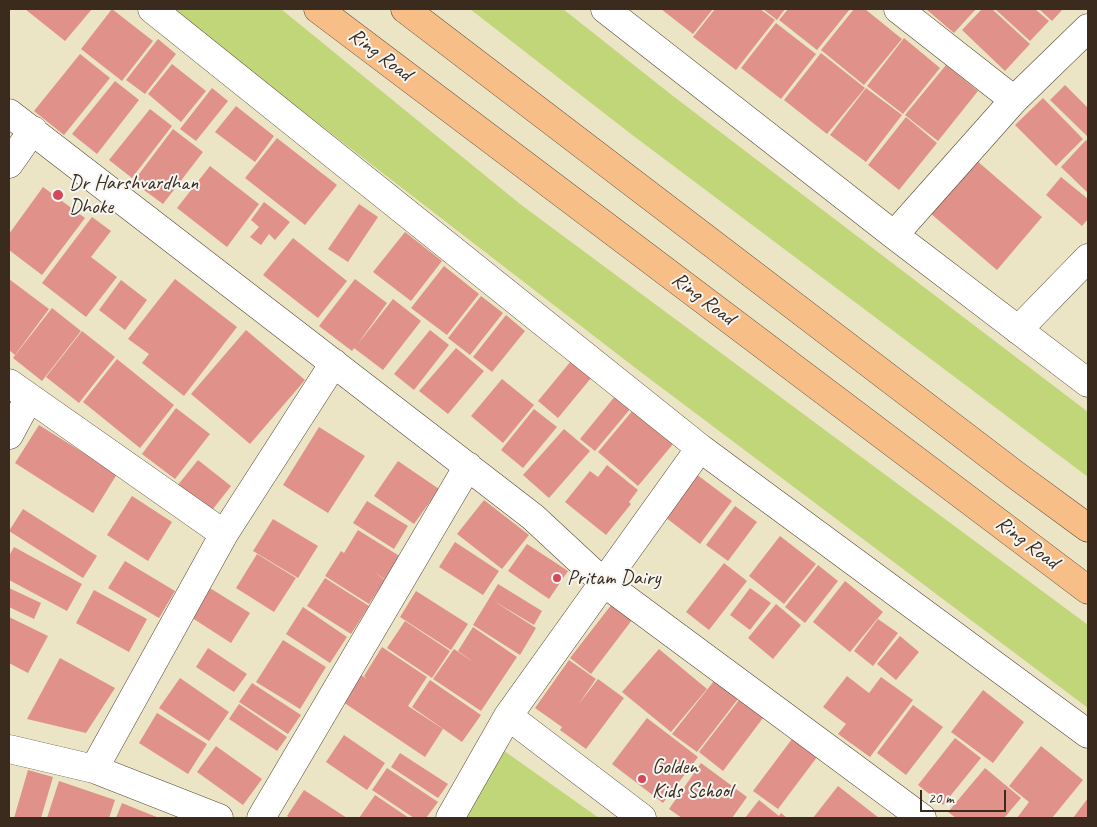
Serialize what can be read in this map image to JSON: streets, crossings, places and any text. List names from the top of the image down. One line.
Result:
{"streets":{"highway":["Ring Road"]},"places":["Dr Harshvardhan Dhoke","Pritam Dairy","Golden Kids School"],"scale_bar":"20 m"}
